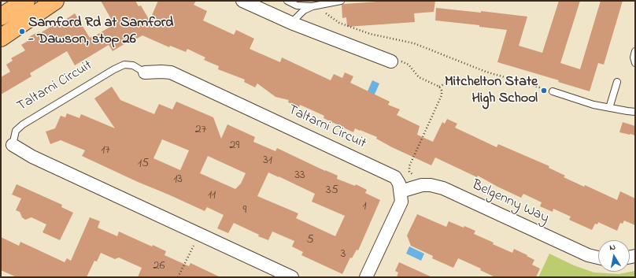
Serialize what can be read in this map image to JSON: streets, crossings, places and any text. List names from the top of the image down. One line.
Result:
{"streets":{"street":["Taltarni Circuit","Belgenny Way"]},"crossings":[["Taltarni Circuit","Belgenny Way"]],"places":["Samford Rd at Samford - Dawson, stop 26","Mitchelton State High School"],"house_numbers":["27","29","17","31","15","33","13","35","11","1","9","5","3","26"],"north":"top"}
